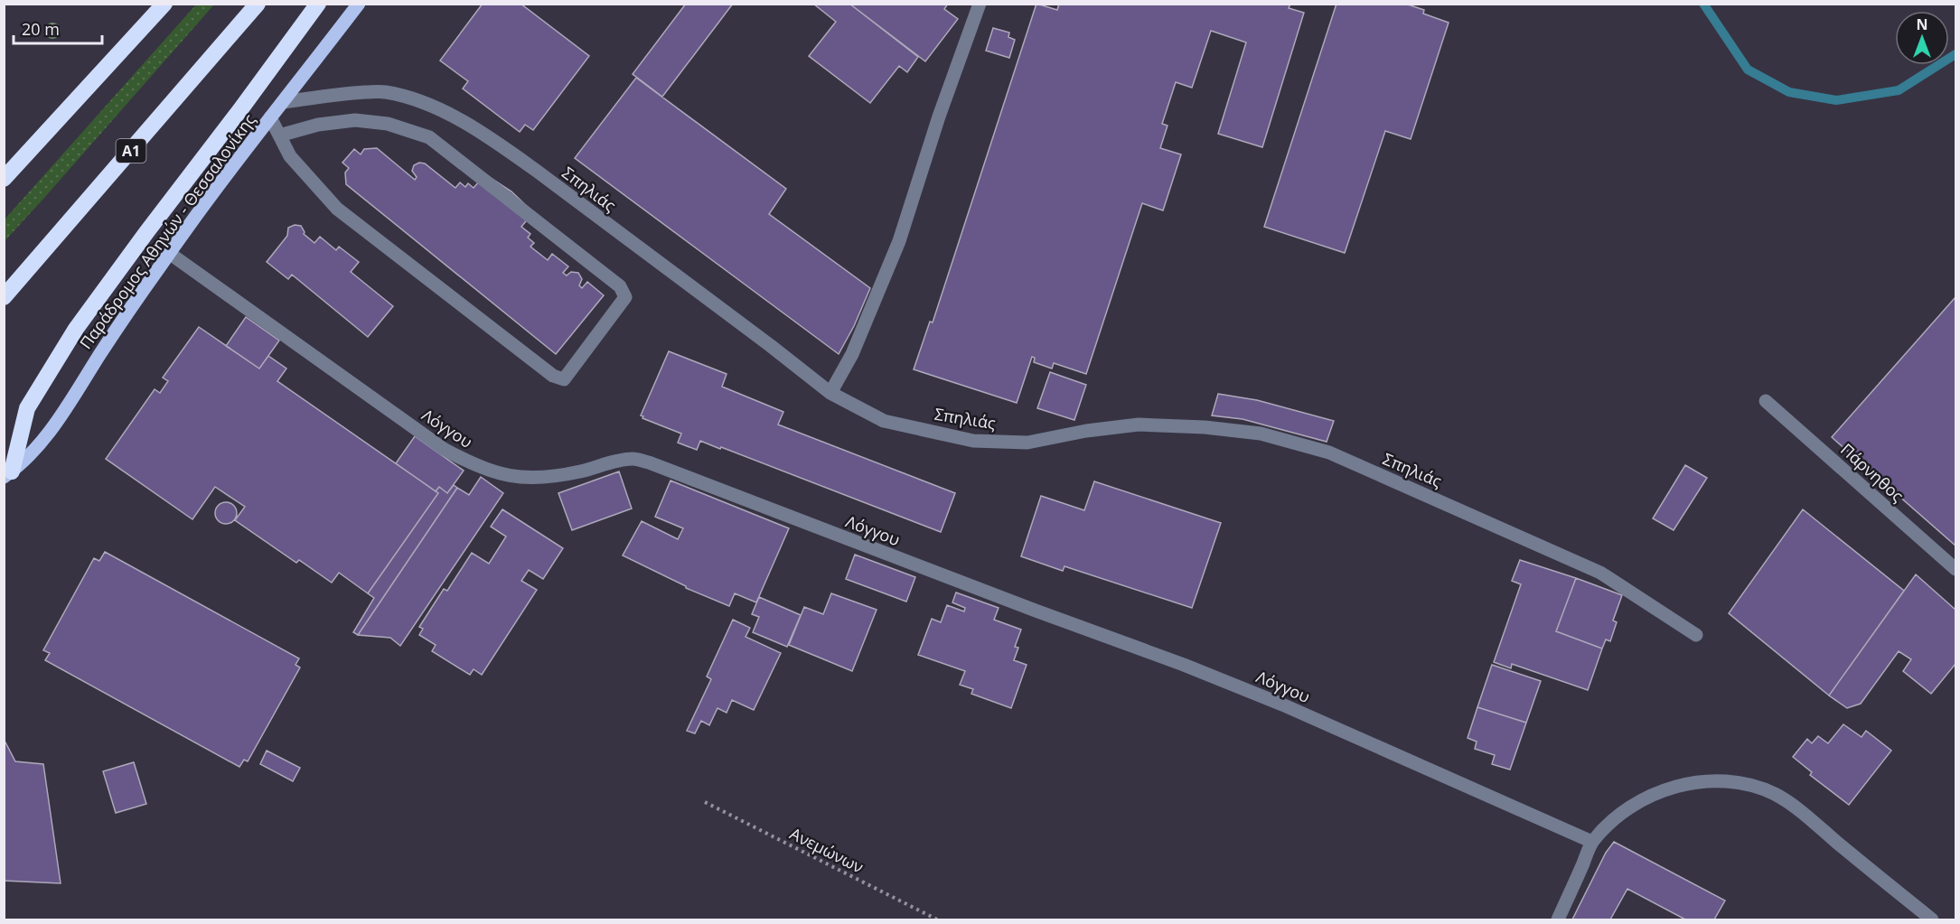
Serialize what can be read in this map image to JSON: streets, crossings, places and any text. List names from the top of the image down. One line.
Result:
{"streets":{"highway":["Α1"],"main road":["Παράδρομος Αθηνών - Θεσσαλονίκης"],"street":["Σπηλιάς","Λόγγου","Πάρνηθος"],"path":["Ανεμώνων"]},"crossings":[["Σπηλιάς","Παράδρομος Αθηνών - Θεσσαλονίκης"],["Παράδρομος Αθηνών - Θεσσαλονίκης","Λόγγου"]],"scale_bar":"20 m","north":"top"}
